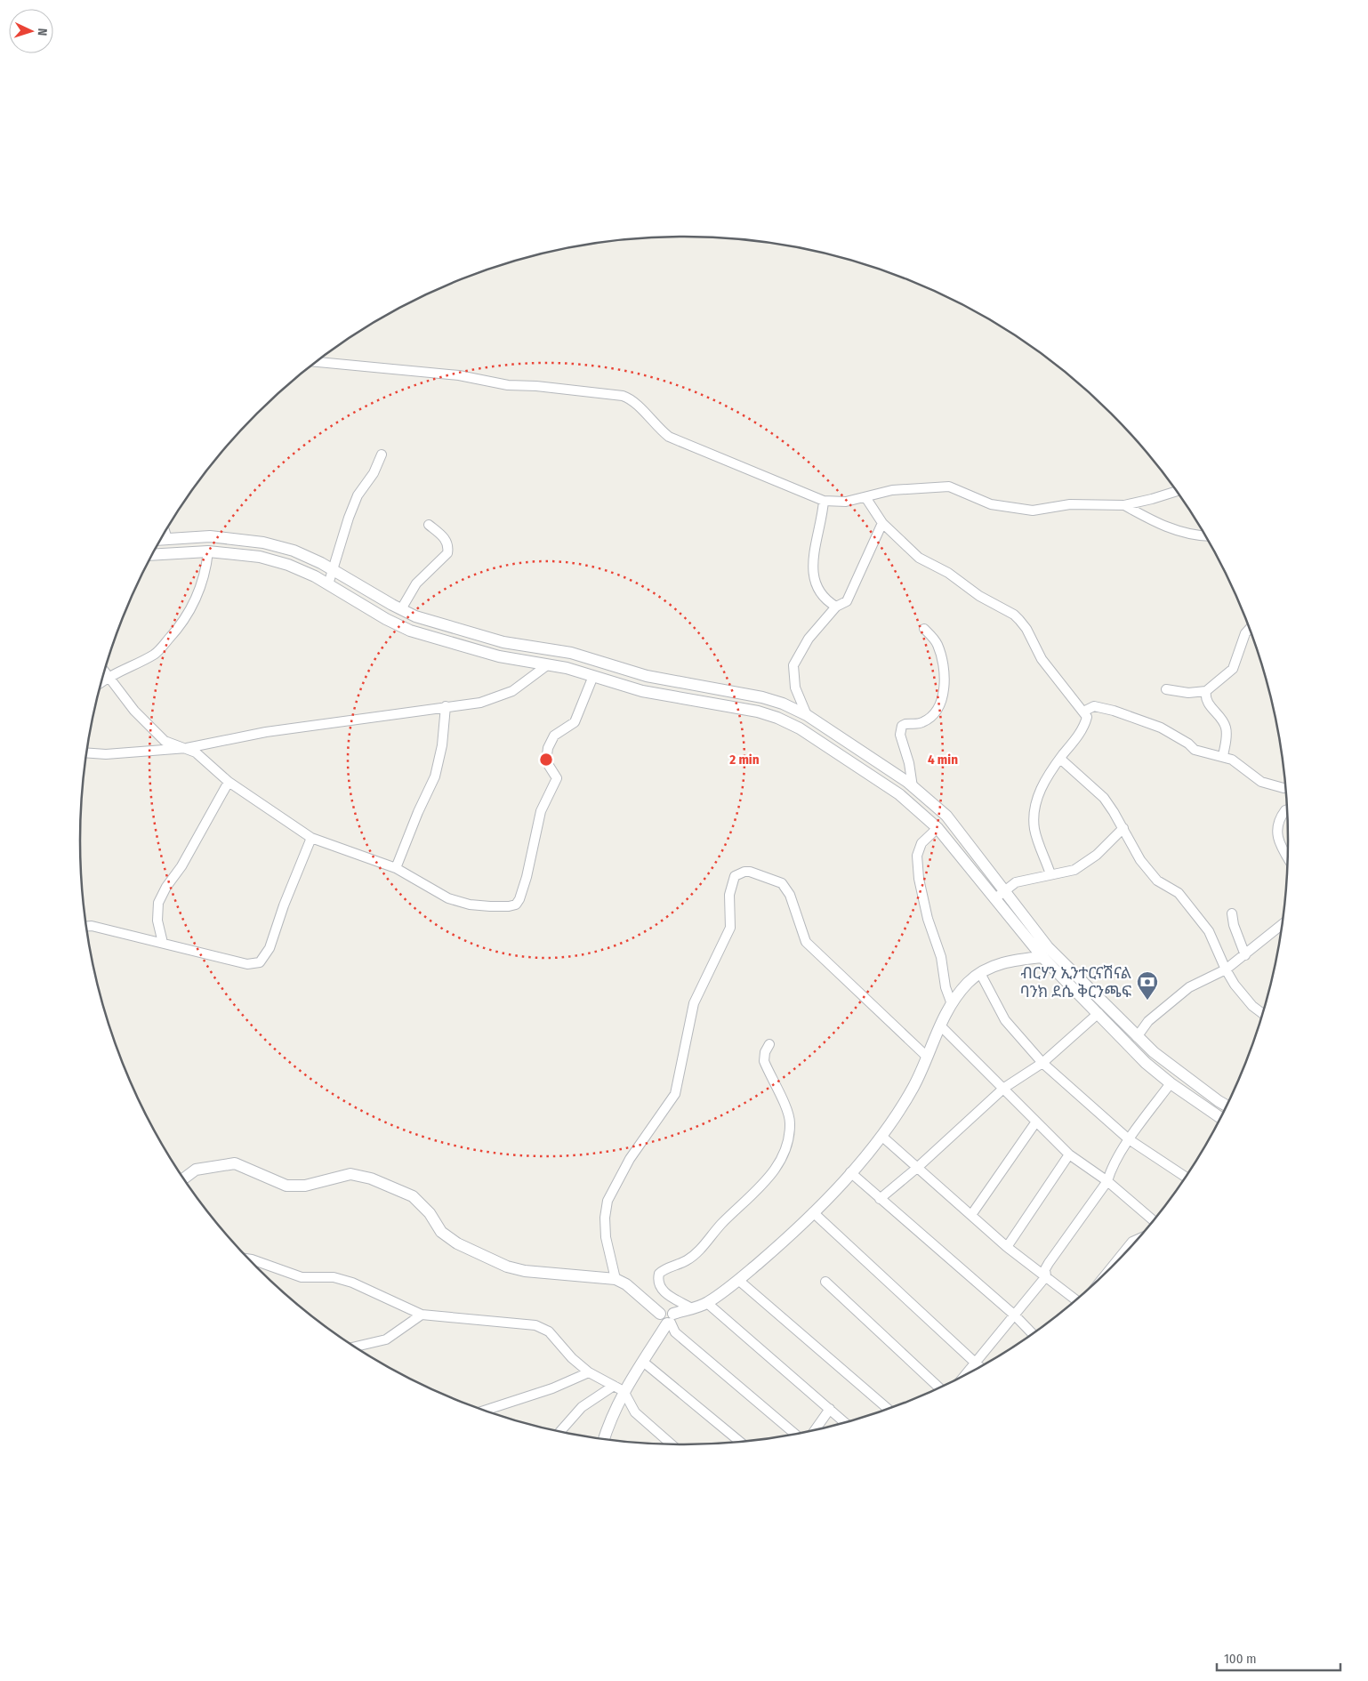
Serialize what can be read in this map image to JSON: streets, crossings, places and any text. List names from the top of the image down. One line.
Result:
{"places":{"bank":["ብርሃን ኢንተርናሽናል ባንክ ደሴ ቅርንጫፍ"]},"scale_bar":"100 m","north":"right","rings":["2 min","4 min"]}
